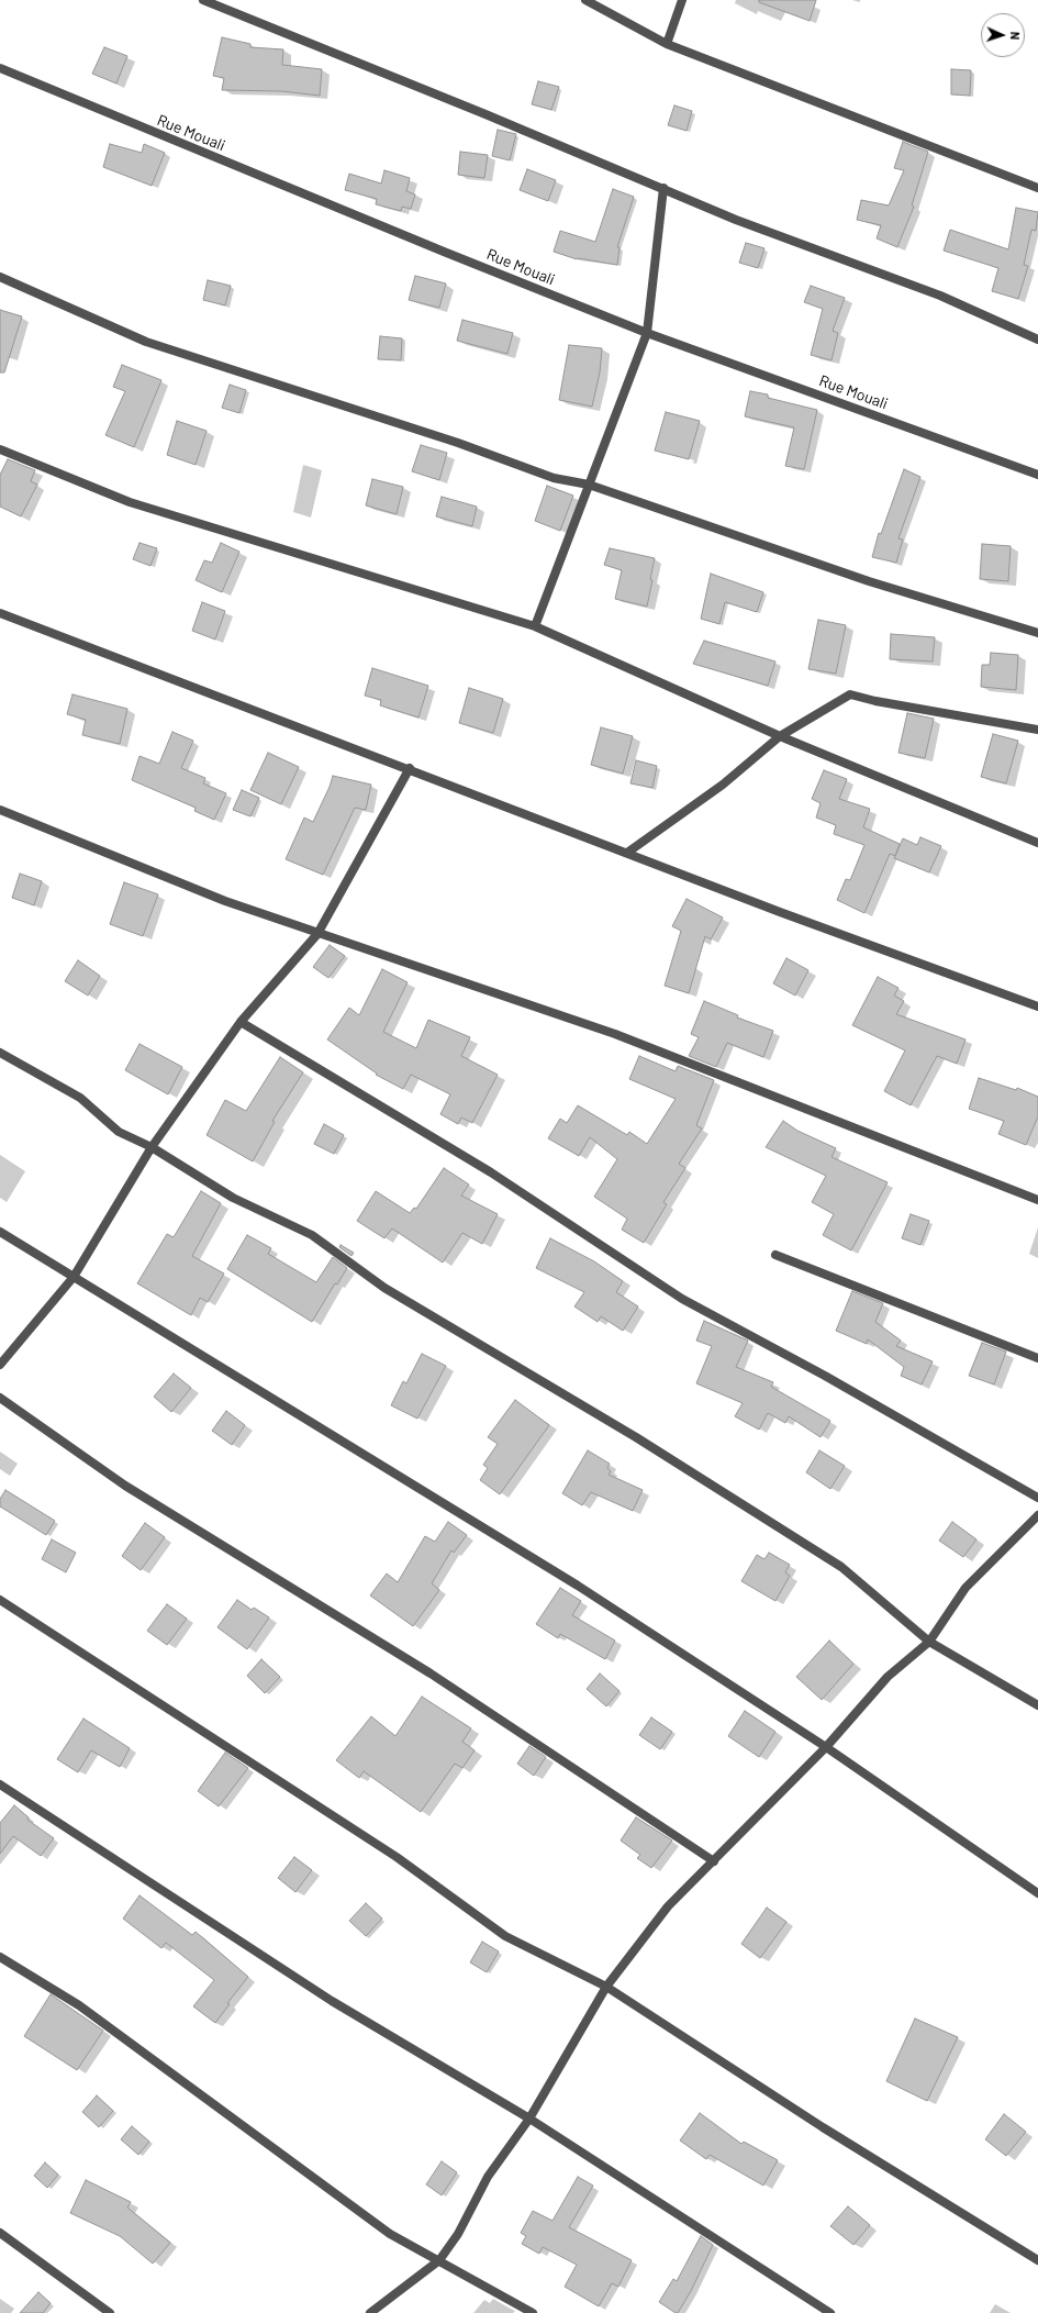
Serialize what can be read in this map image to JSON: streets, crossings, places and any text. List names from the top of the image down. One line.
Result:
{"streets":{"street":["Rue Mouali"]},"north":"right"}
